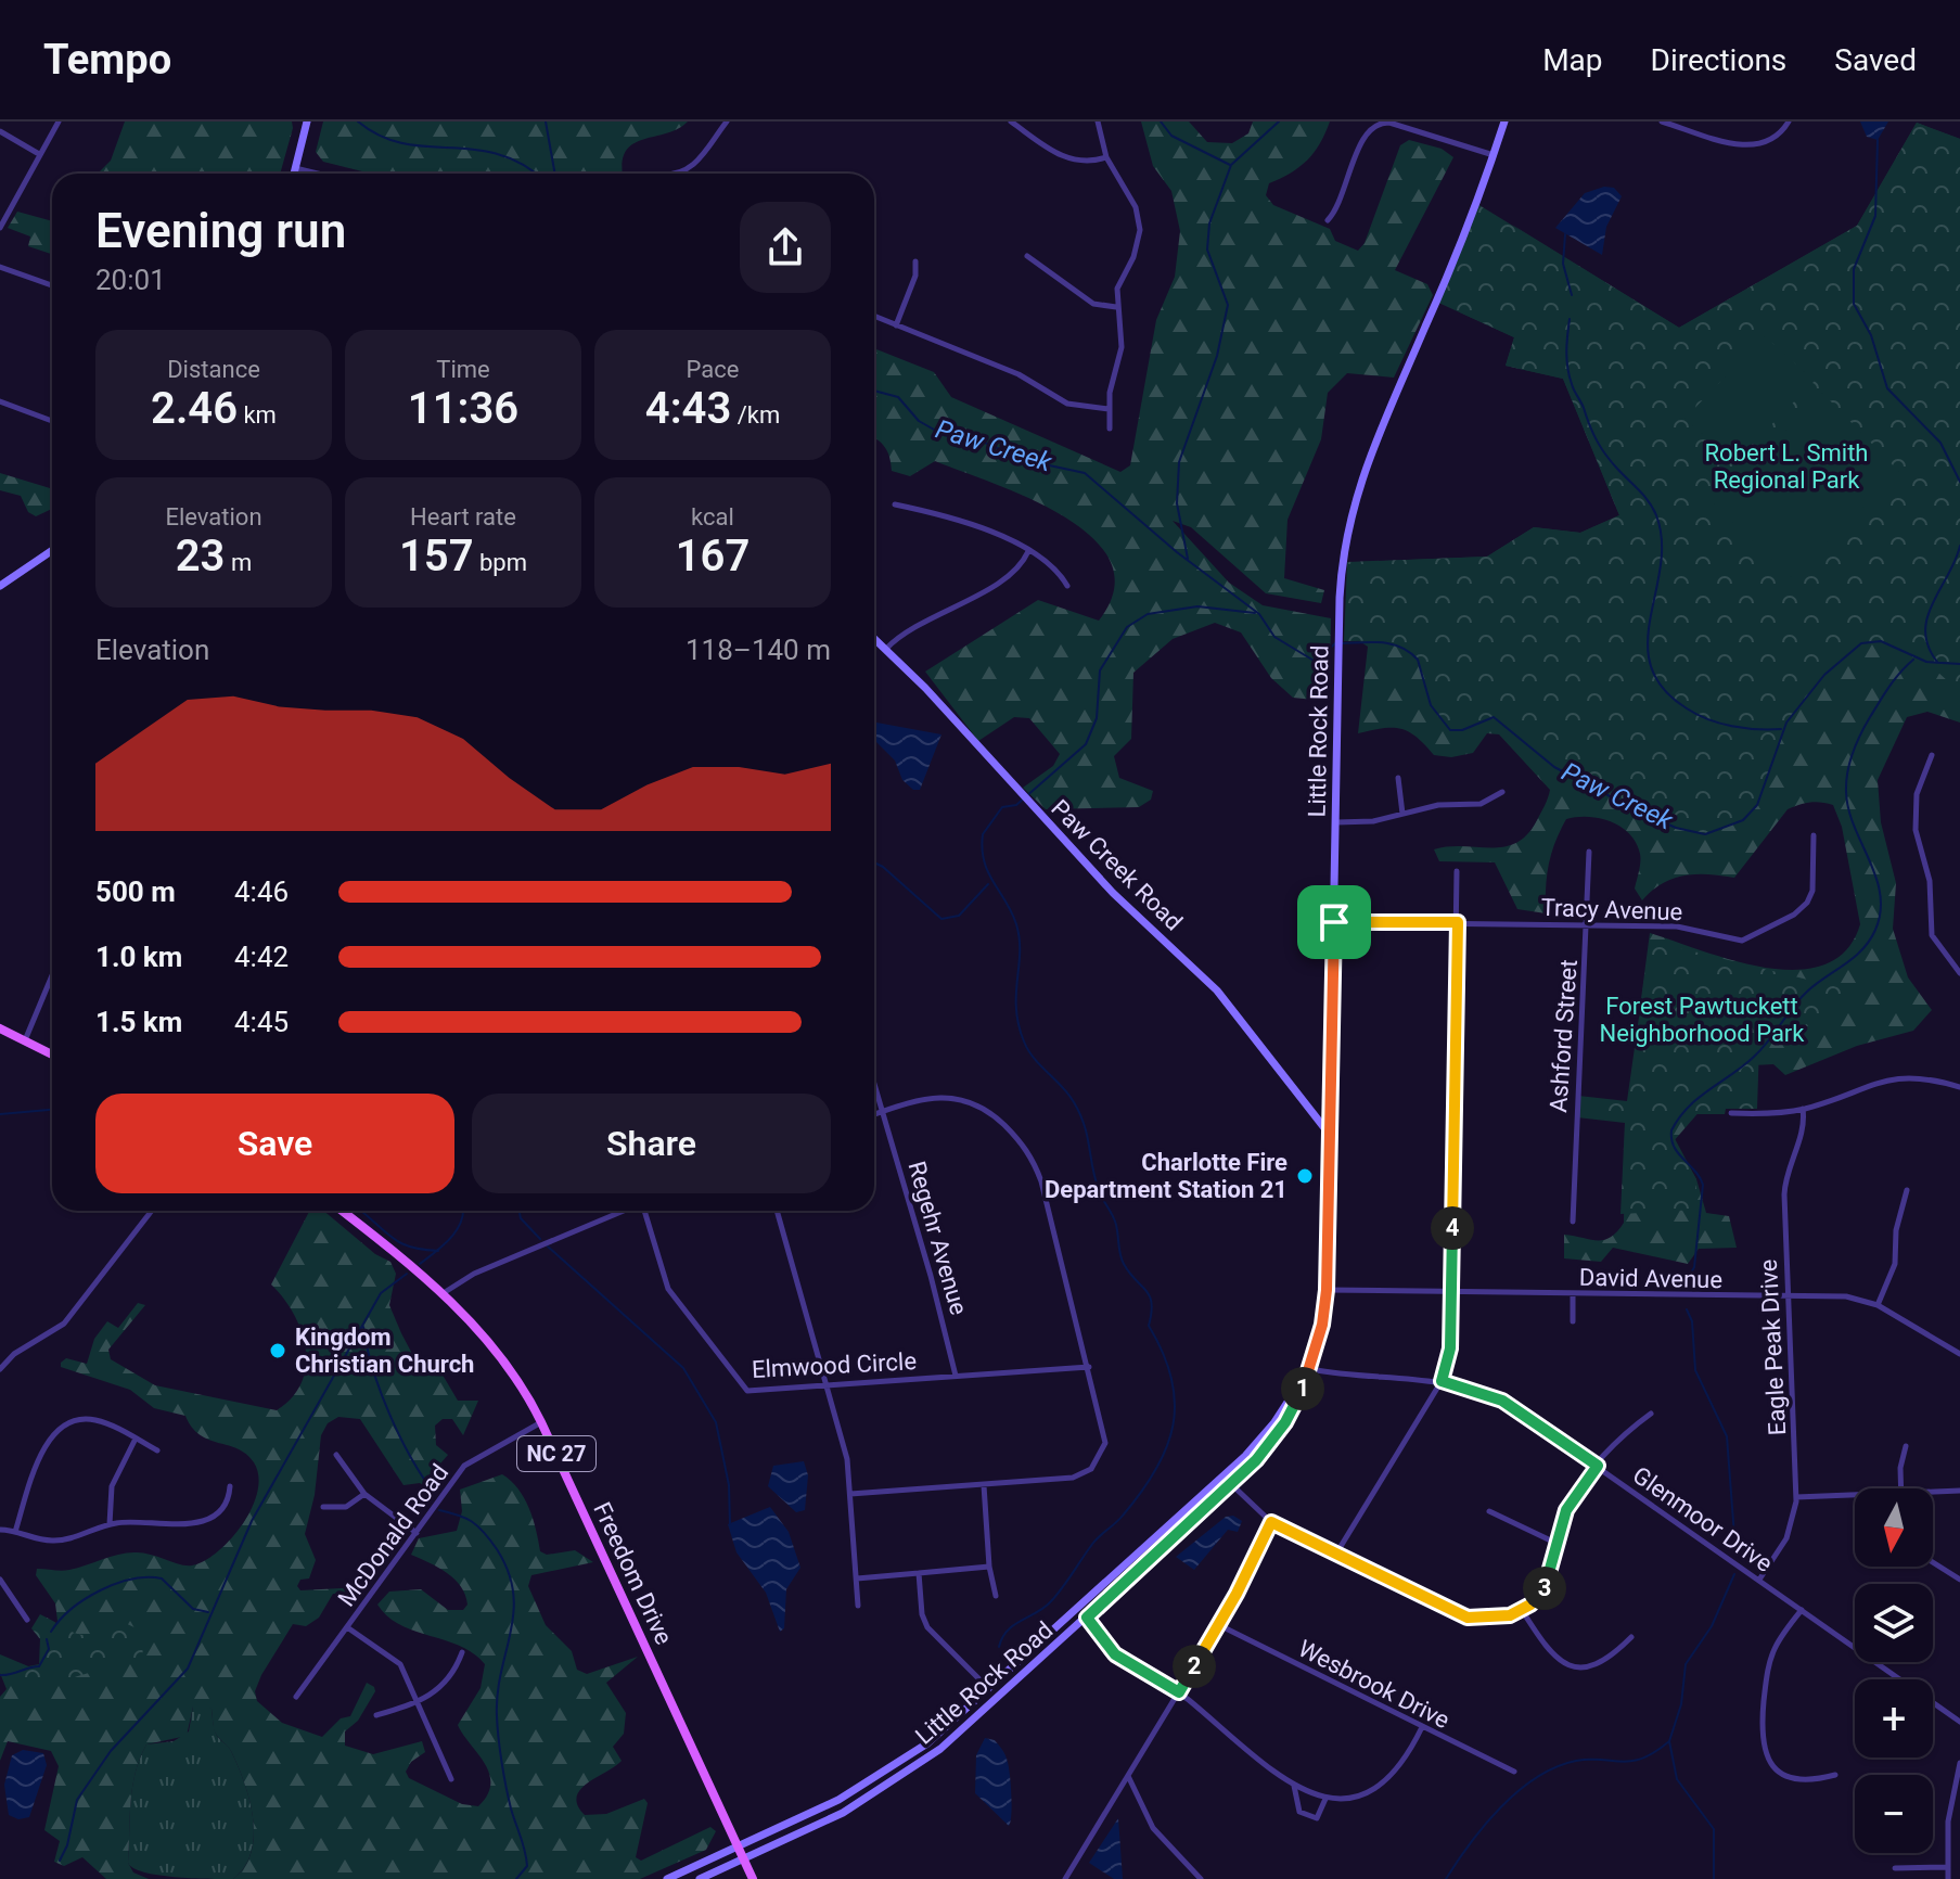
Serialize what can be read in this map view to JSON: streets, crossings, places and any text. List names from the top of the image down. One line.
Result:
{"streets":{"main road":["Little Rock Road","Paw Creek Road","NC 27","Freedom Drive"],"street":["Tracy Avenue","Ashford Street","Regehr Avenue","David Avenue","Eagle Peak Drive","Elmwood Circle","Glenmoor Drive","McDonald Road","Wesbrook Drive"]},"crossings":[["Little Rock Road","Paw Creek Road"],["Little Rock Road","Tracy Avenue"],["Little Rock Road","David Avenue"],["Little Rock Road","Glenmoor Drive"],["Little Rock Road","Freedom Drive"],["Tracy Avenue","Ashford Street"],["Regehr Avenue","Elmwood Circle"],["David Avenue","Eagle Peak Drive"],["Eagle Peak Drive","Glenmoor Drive"],["Elmwood Circle","Freedom Drive"],["McDonald Road","Freedom Drive"]],"water":["Paw Creek"],"parks":["Robert L. Smith Regional Park","Forest Pawtuckett Neighborhood Park"],"places":["Charlotte Fire Department Station 21","Kingdom Christian Church"],"north":"bottom","page":{"header":"Tempo","nav":["Map","Directions","Saved"],"heading":["Evening run","20:01"],"stats":[["Distance","2.46 km"],["Time","11:36"],["Pace","4:43 /km"],["Elevation","23 m"],["Heart rate","157 bpm"],["kcal","167"]],"chart":["Elevation","118–140 m"],"list":[{"name":"500 m","note":"4:46"},{"name":"1.0 km","note":"4:42"},{"name":"1.5 km","note":"4:45"}],"buttons":["Save","Share"],"pins":["4","1","3","2"],"map_buttons":["+","−"]}}
